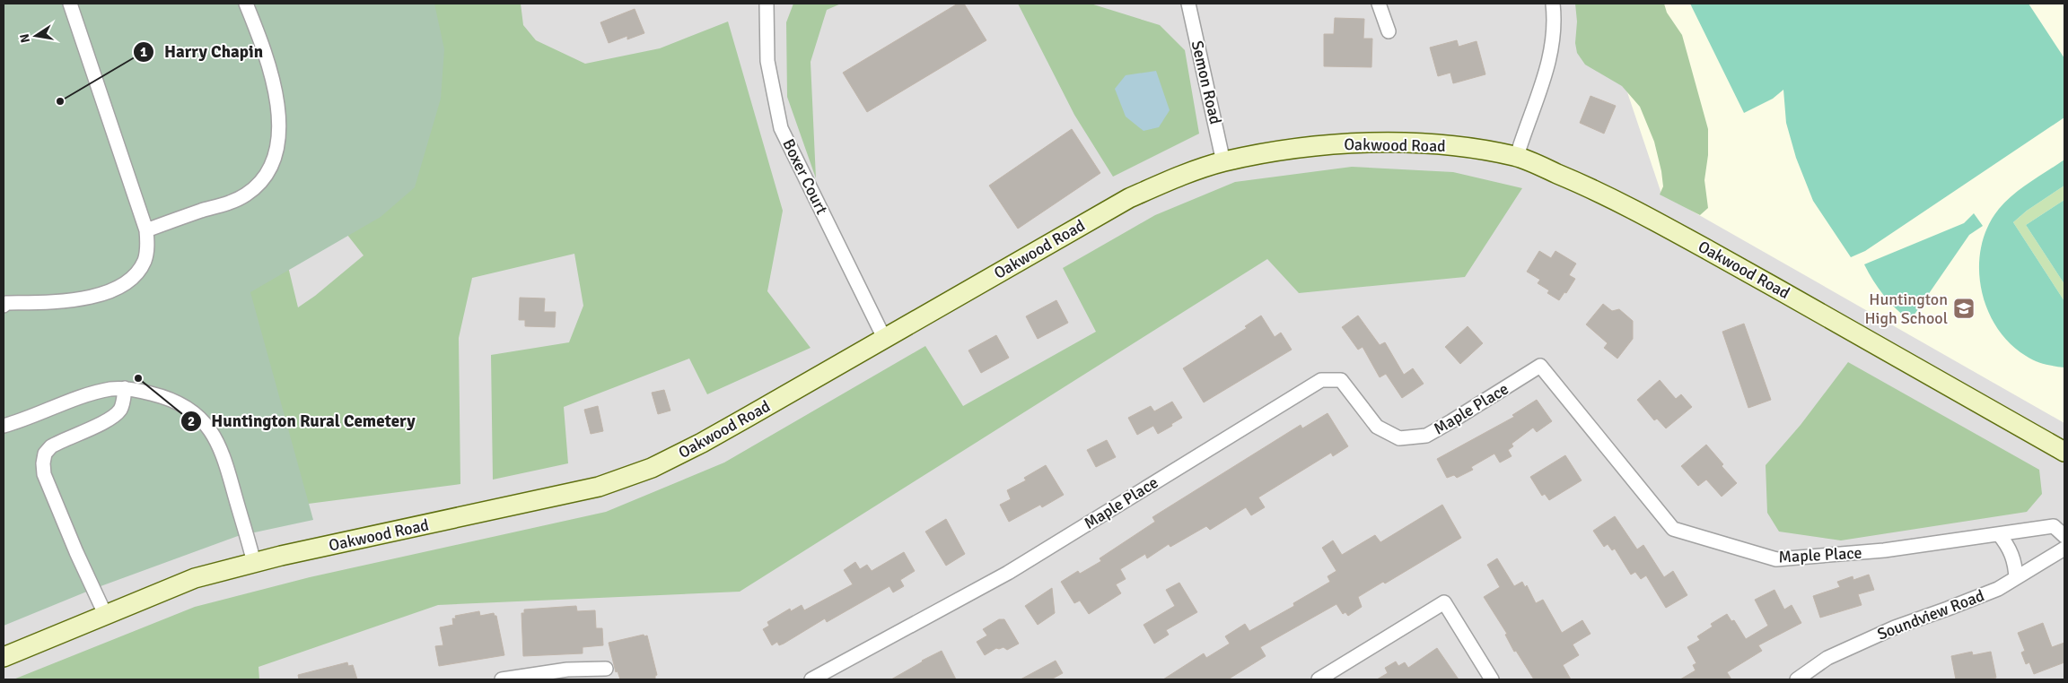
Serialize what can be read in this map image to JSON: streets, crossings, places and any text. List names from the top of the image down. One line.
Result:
{"streets":{"main road":["Oakwood Road"],"street":["Semon Road","Boxer Court","Maple Place","Soundview Road"]},"crossings":[["Semon Road","Oakwood Road"],["Oakwood Road","Boxer Court"]],"places":{"other":["Harry Chapin","Huntington Rural Cemetery"],"school or university":["Huntington High School"]},"north":"left"}
